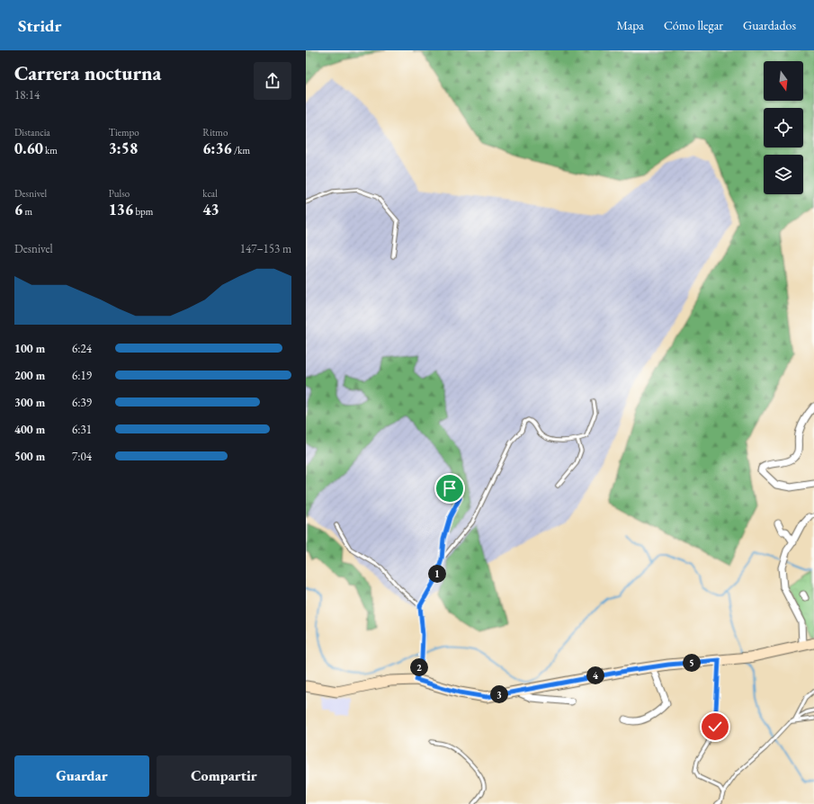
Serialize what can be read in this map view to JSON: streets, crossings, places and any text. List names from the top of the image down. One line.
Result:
{"north":"bottom","page":{"header":"Stridr","nav":["Mapa","Cómo llegar","Guardados"],"heading":["Carrera nocturna","18:14"],"stats":[["Distancia","0.60 km"],["Tiempo","3:58"],["Ritmo","6:36 /km"],["Desnivel","6 m"],["Pulso","136 bpm"],["kcal","43"]],"chart":["Desnivel","147–153 m"],"list":[{"name":"100 m","note":"6:24"},{"name":"200 m","note":"6:19"},{"name":"300 m","note":"6:39"},{"name":"400 m","note":"6:31"},{"name":"500 m","note":"7:04"}],"pins":["1","5","2","4","3"],"buttons":["Guardar","Compartir"]}}
